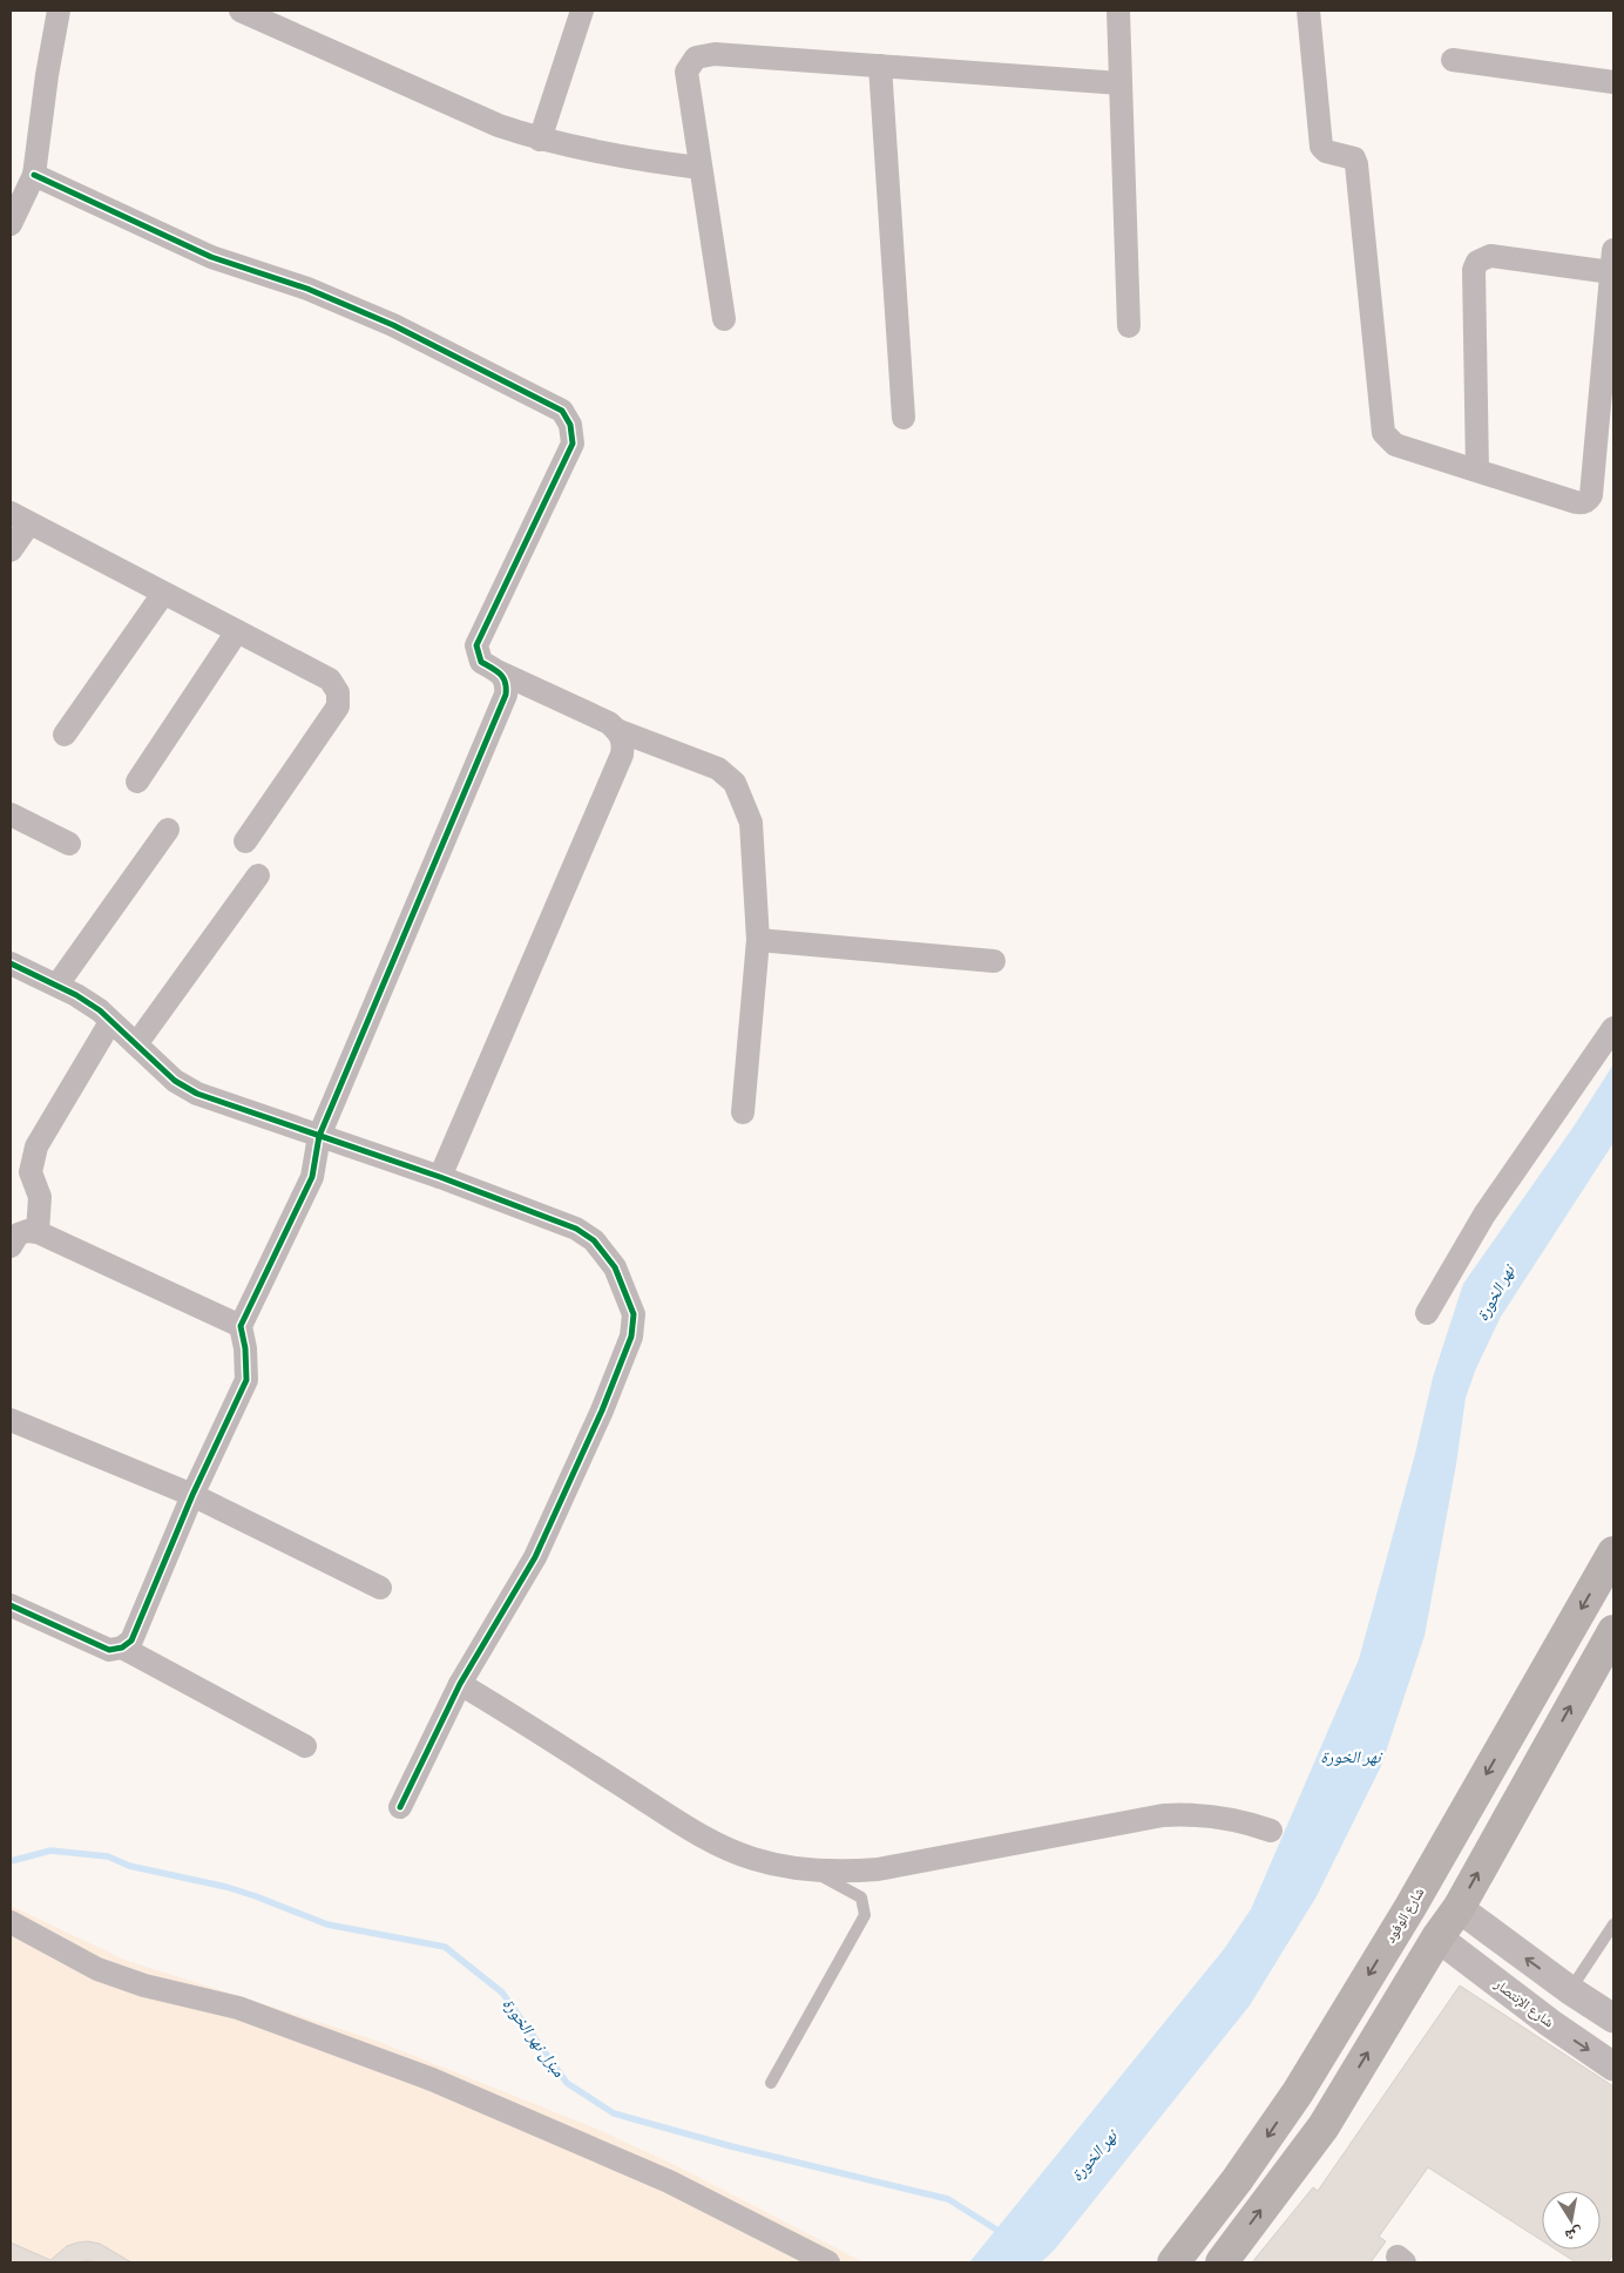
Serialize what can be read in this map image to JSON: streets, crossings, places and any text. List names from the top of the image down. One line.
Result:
{"streets":{"main road":["شارع الوفود"],"street":["شارع الإنتصار"]},"water":["نهر الخورة","مبزل نهر الخورة"],"north":"bottom"}
